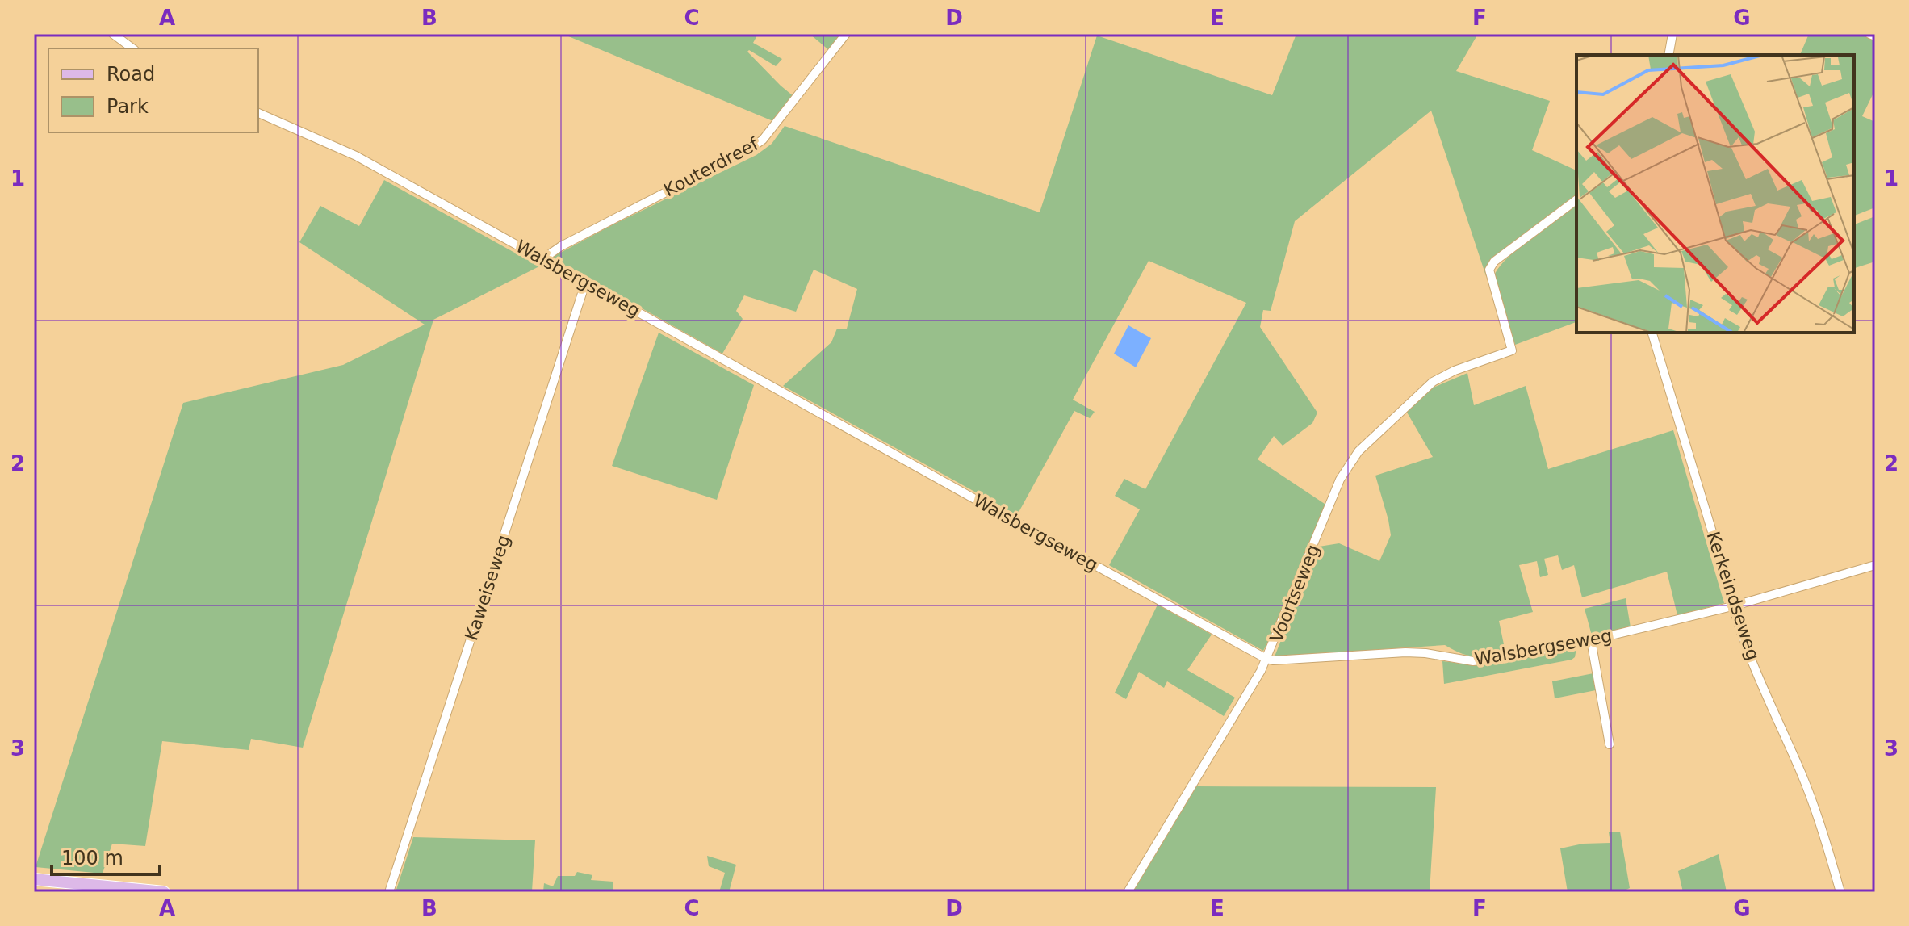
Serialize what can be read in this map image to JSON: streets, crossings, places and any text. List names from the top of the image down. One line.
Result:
{"streets":{"street":["Kouterdreef","Walsbergseweg","Kaweiseweg","Voortseweg","Kerkeindseweg"]},"crossings":[["Kouterdreef","Walsbergseweg"],["Walsbergseweg","Kaweiseweg"],["Walsbergseweg","Voortseweg"],["Walsbergseweg","Kerkeindseweg"]],"legend":["Road","Park"],"scale_bar":"100 m","grid":{"columns":["A","B","C","D","E","F","G"],"rows":["1","2","3"]}}
